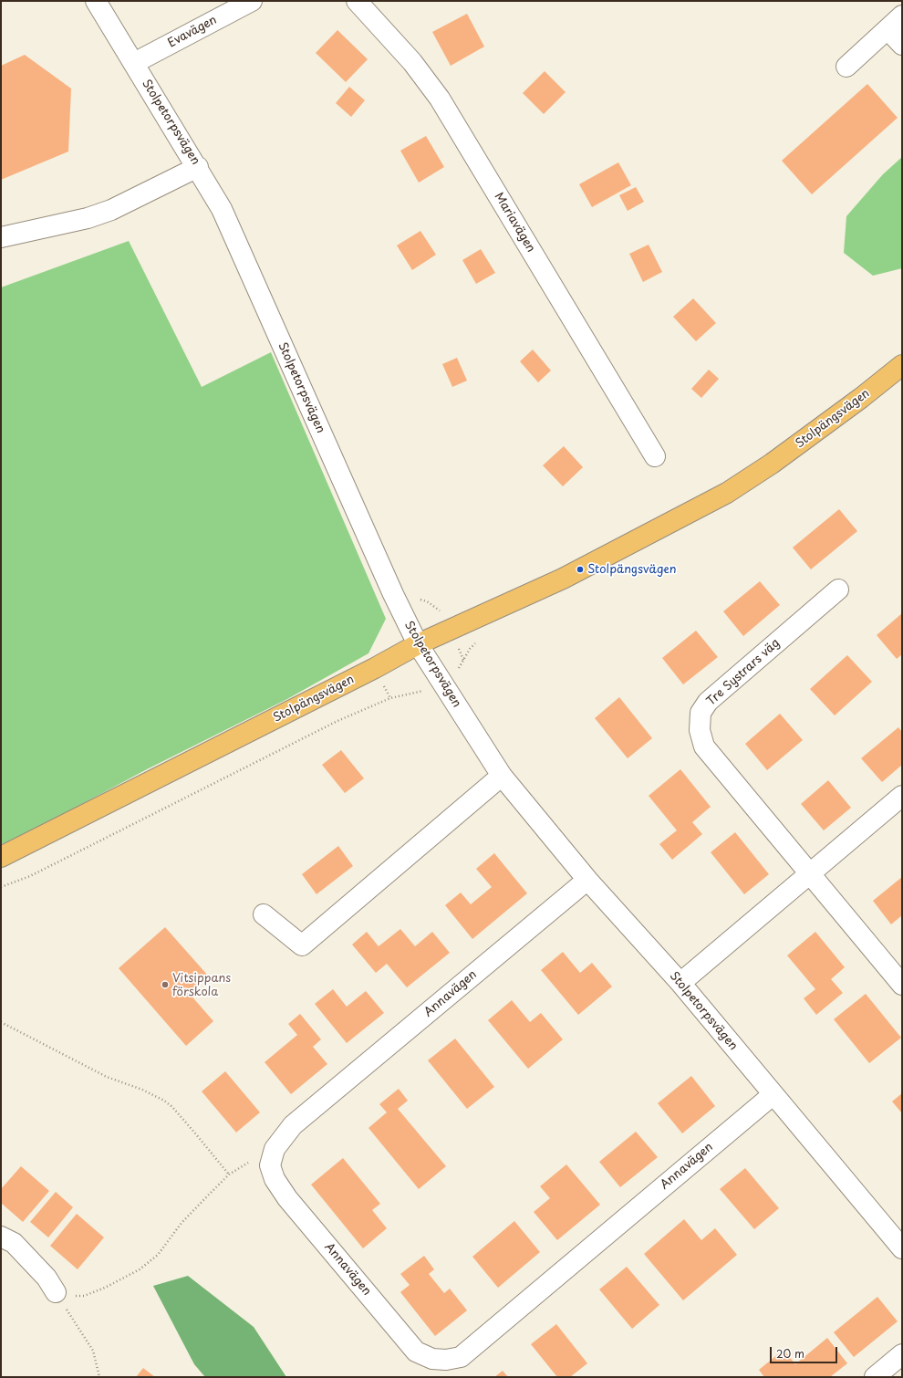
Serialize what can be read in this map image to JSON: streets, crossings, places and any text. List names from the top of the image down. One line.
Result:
{"streets":{"main road":["Stolpängsvägen"],"street":["Evavägen","Stolpetorpsvägen","Mariavägen","Tre Systrars väg","Annavägen"]},"crossings":[["Evavägen","Stolpetorpsvägen"],["Stolpetorpsvägen","Stolpängsvägen"],["Stolpetorpsvägen","Annavägen"]],"places":["Stolpängsvägen","Vitsippans förskola"],"scale_bar":"20 m"}
